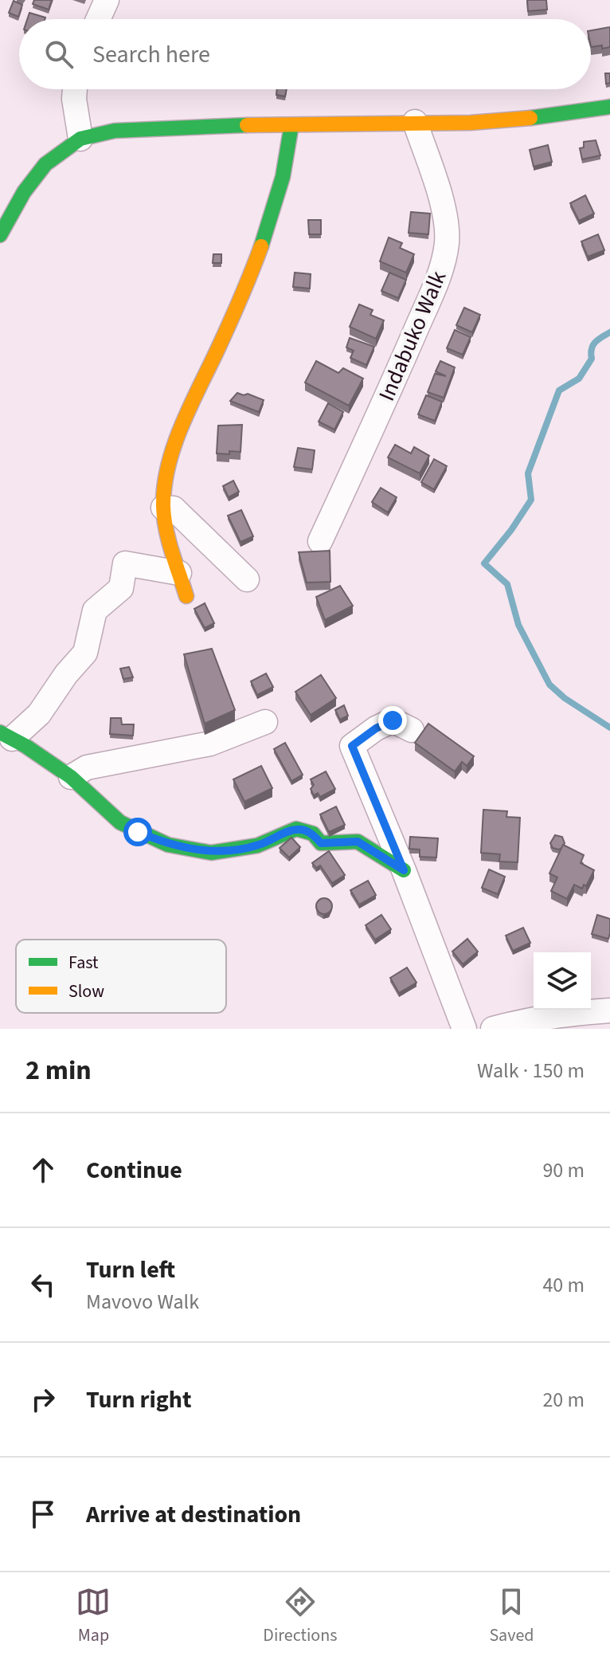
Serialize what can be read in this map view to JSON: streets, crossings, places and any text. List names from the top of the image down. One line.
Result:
{"streets":{"street":["Indabuko Walk"]},"legend":["Fast","Slow"],"page":{"search":"Search here","heading":["2 min","Walk · 150 m"],"list":[["Continue","90 m"],["Turn left","Mavovo Walk","40 m"],["Turn right","20 m"],"Arrive at destination"],"nav":["Map","Directions","Saved"]}}
